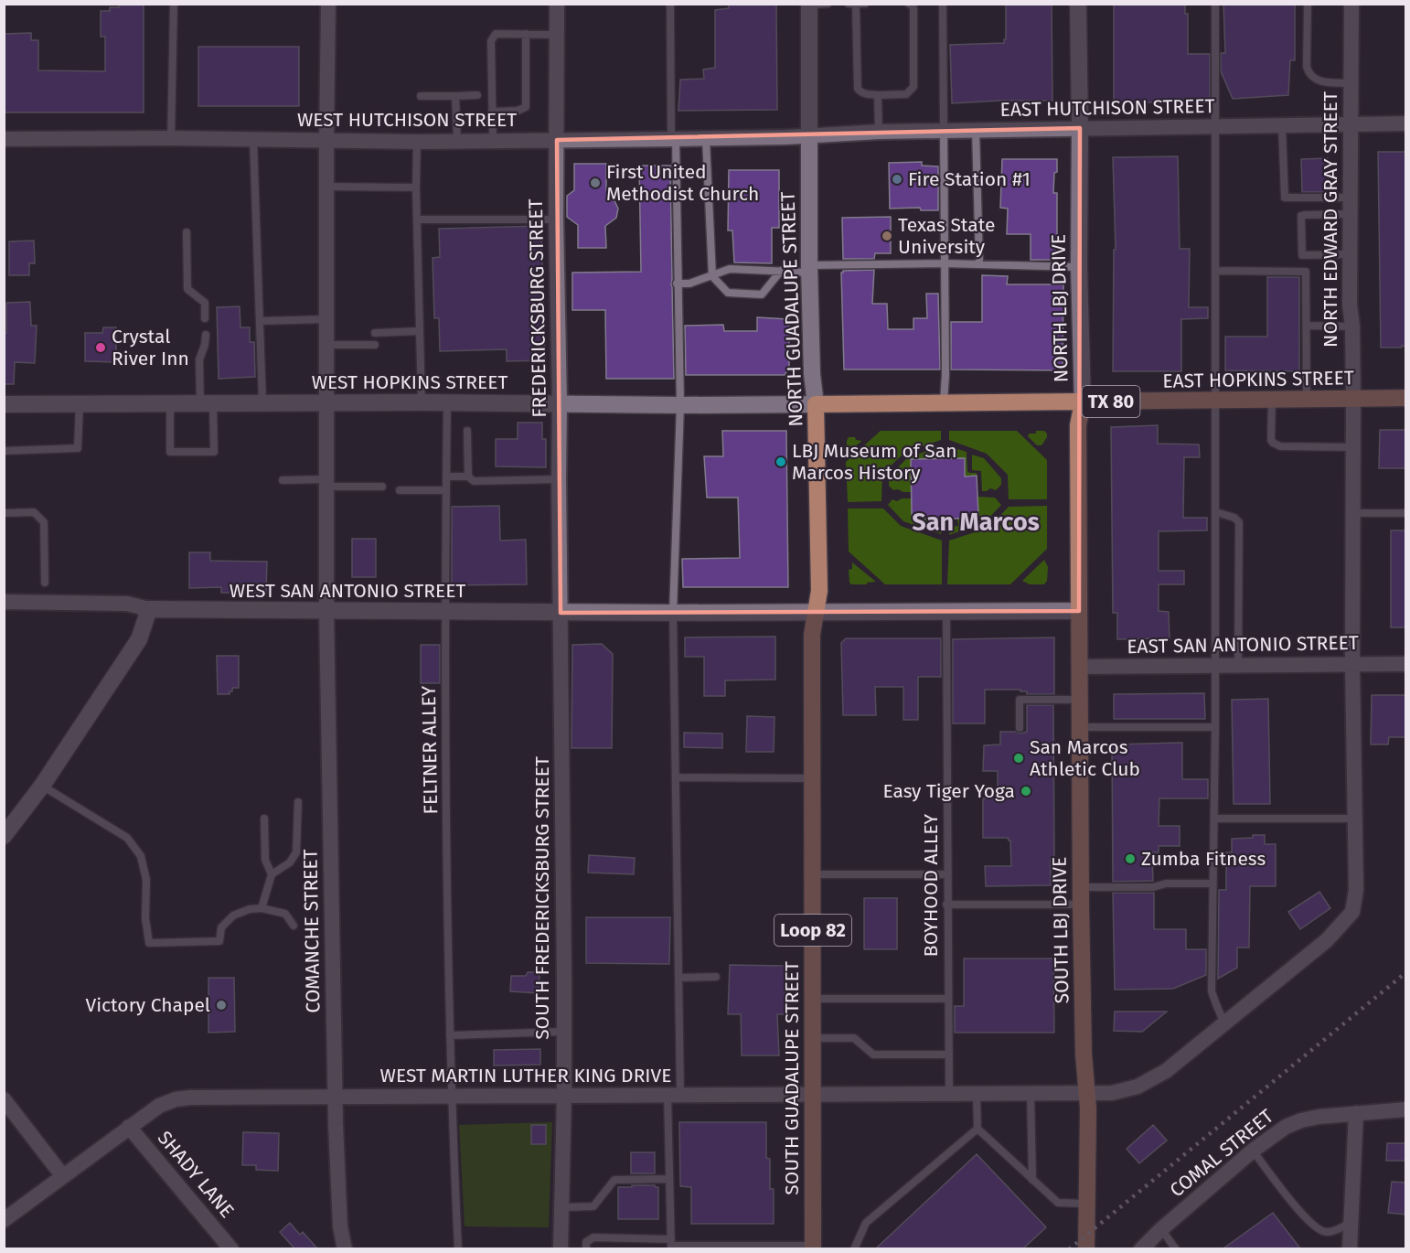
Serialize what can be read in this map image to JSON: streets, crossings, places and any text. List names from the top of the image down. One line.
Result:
{"streets":{"main road":["NORTH LBJ DRIVE","NORTH GUADALUPE STREET","EAST HOPKINS STREET","WEST HOPKINS STREET","TX 80","WEST SAN ANTONIO STREET","Loop 82","SOUTH LBJ DRIVE","SOUTH GUADALUPE STREET"],"street":["EAST HUTCHISON STREET","WEST HUTCHISON STREET","NORTH EDWARD GRAY STREET","FREDERICKSBURG STREET","EAST SAN ANTONIO STREET","SOUTH FREDERICKSBURG STREET","COMANCHE STREET","WEST MARTIN LUTHER KING DRIVE","COMAL STREET","SHADY LANE"],"lane":["FELTNER ALLEY","BOYHOOD ALLEY"]},"crossings":[["EAST HUTCHISON STREET","WEST HUTCHISON STREET"],["EAST HUTCHISON STREET","NORTH EDWARD GRAY STREET"],["EAST HUTCHISON STREET","NORTH LBJ DRIVE"],["EAST HUTCHISON STREET","NORTH GUADALUPE STREET"],["WEST HUTCHISON STREET","FREDERICKSBURG STREET"],["WEST HUTCHISON STREET","NORTH GUADALUPE STREET"],["WEST HUTCHISON STREET","COMANCHE STREET"],["NORTH EDWARD GRAY STREET","EAST HOPKINS STREET"],["NORTH EDWARD GRAY STREET","EAST SAN ANTONIO STREET"],["NORTH EDWARD GRAY STREET","WEST MARTIN LUTHER KING DRIVE"],["FREDERICKSBURG STREET","WEST HOPKINS STREET"],["FREDERICKSBURG STREET","WEST SAN ANTONIO STREET"],["FREDERICKSBURG STREET","SOUTH FREDERICKSBURG STREET"],["NORTH LBJ DRIVE","EAST HOPKINS STREET"],["NORTH LBJ DRIVE","SOUTH LBJ DRIVE"],["NORTH GUADALUPE STREET","EAST HOPKINS STREET"],["NORTH GUADALUPE STREET","WEST HOPKINS STREET"],["NORTH GUADALUPE STREET","WEST SAN ANTONIO STREET"],["NORTH GUADALUPE STREET","SOUTH GUADALUPE STREET"],["EAST HOPKINS STREET","WEST HOPKINS STREET"],["WEST HOPKINS STREET","FELTNER ALLEY"],["WEST HOPKINS STREET","COMANCHE STREET"],["WEST SAN ANTONIO STREET","FELTNER ALLEY"],["WEST SAN ANTONIO STREET","SOUTH FREDERICKSBURG STREET"],["WEST SAN ANTONIO STREET","COMANCHE STREET"],["WEST SAN ANTONIO STREET","SOUTH GUADALUPE STREET"],["EAST SAN ANTONIO STREET","SOUTH LBJ DRIVE"],["FELTNER ALLEY","WEST MARTIN LUTHER KING DRIVE"],["BOYHOOD ALLEY","WEST MARTIN LUTHER KING DRIVE"],["SOUTH FREDERICKSBURG STREET","WEST MARTIN LUTHER KING DRIVE"],["SOUTH LBJ DRIVE","WEST MARTIN LUTHER KING DRIVE"],["COMANCHE STREET","WEST MARTIN LUTHER KING DRIVE"],["WEST MARTIN LUTHER KING DRIVE","SOUTH GUADALUPE STREET"],["WEST MARTIN LUTHER KING DRIVE","SHADY LANE"]],"districts":["San Marcos"],"places":["Fire Station #1","First United Methodist Church","Texas State University","Crystal River Inn","LBJ Museum of San Marcos History","San Marcos Athletic Club","Easy Tiger Yoga","Zumba Fitness","Victory Chapel"]}
